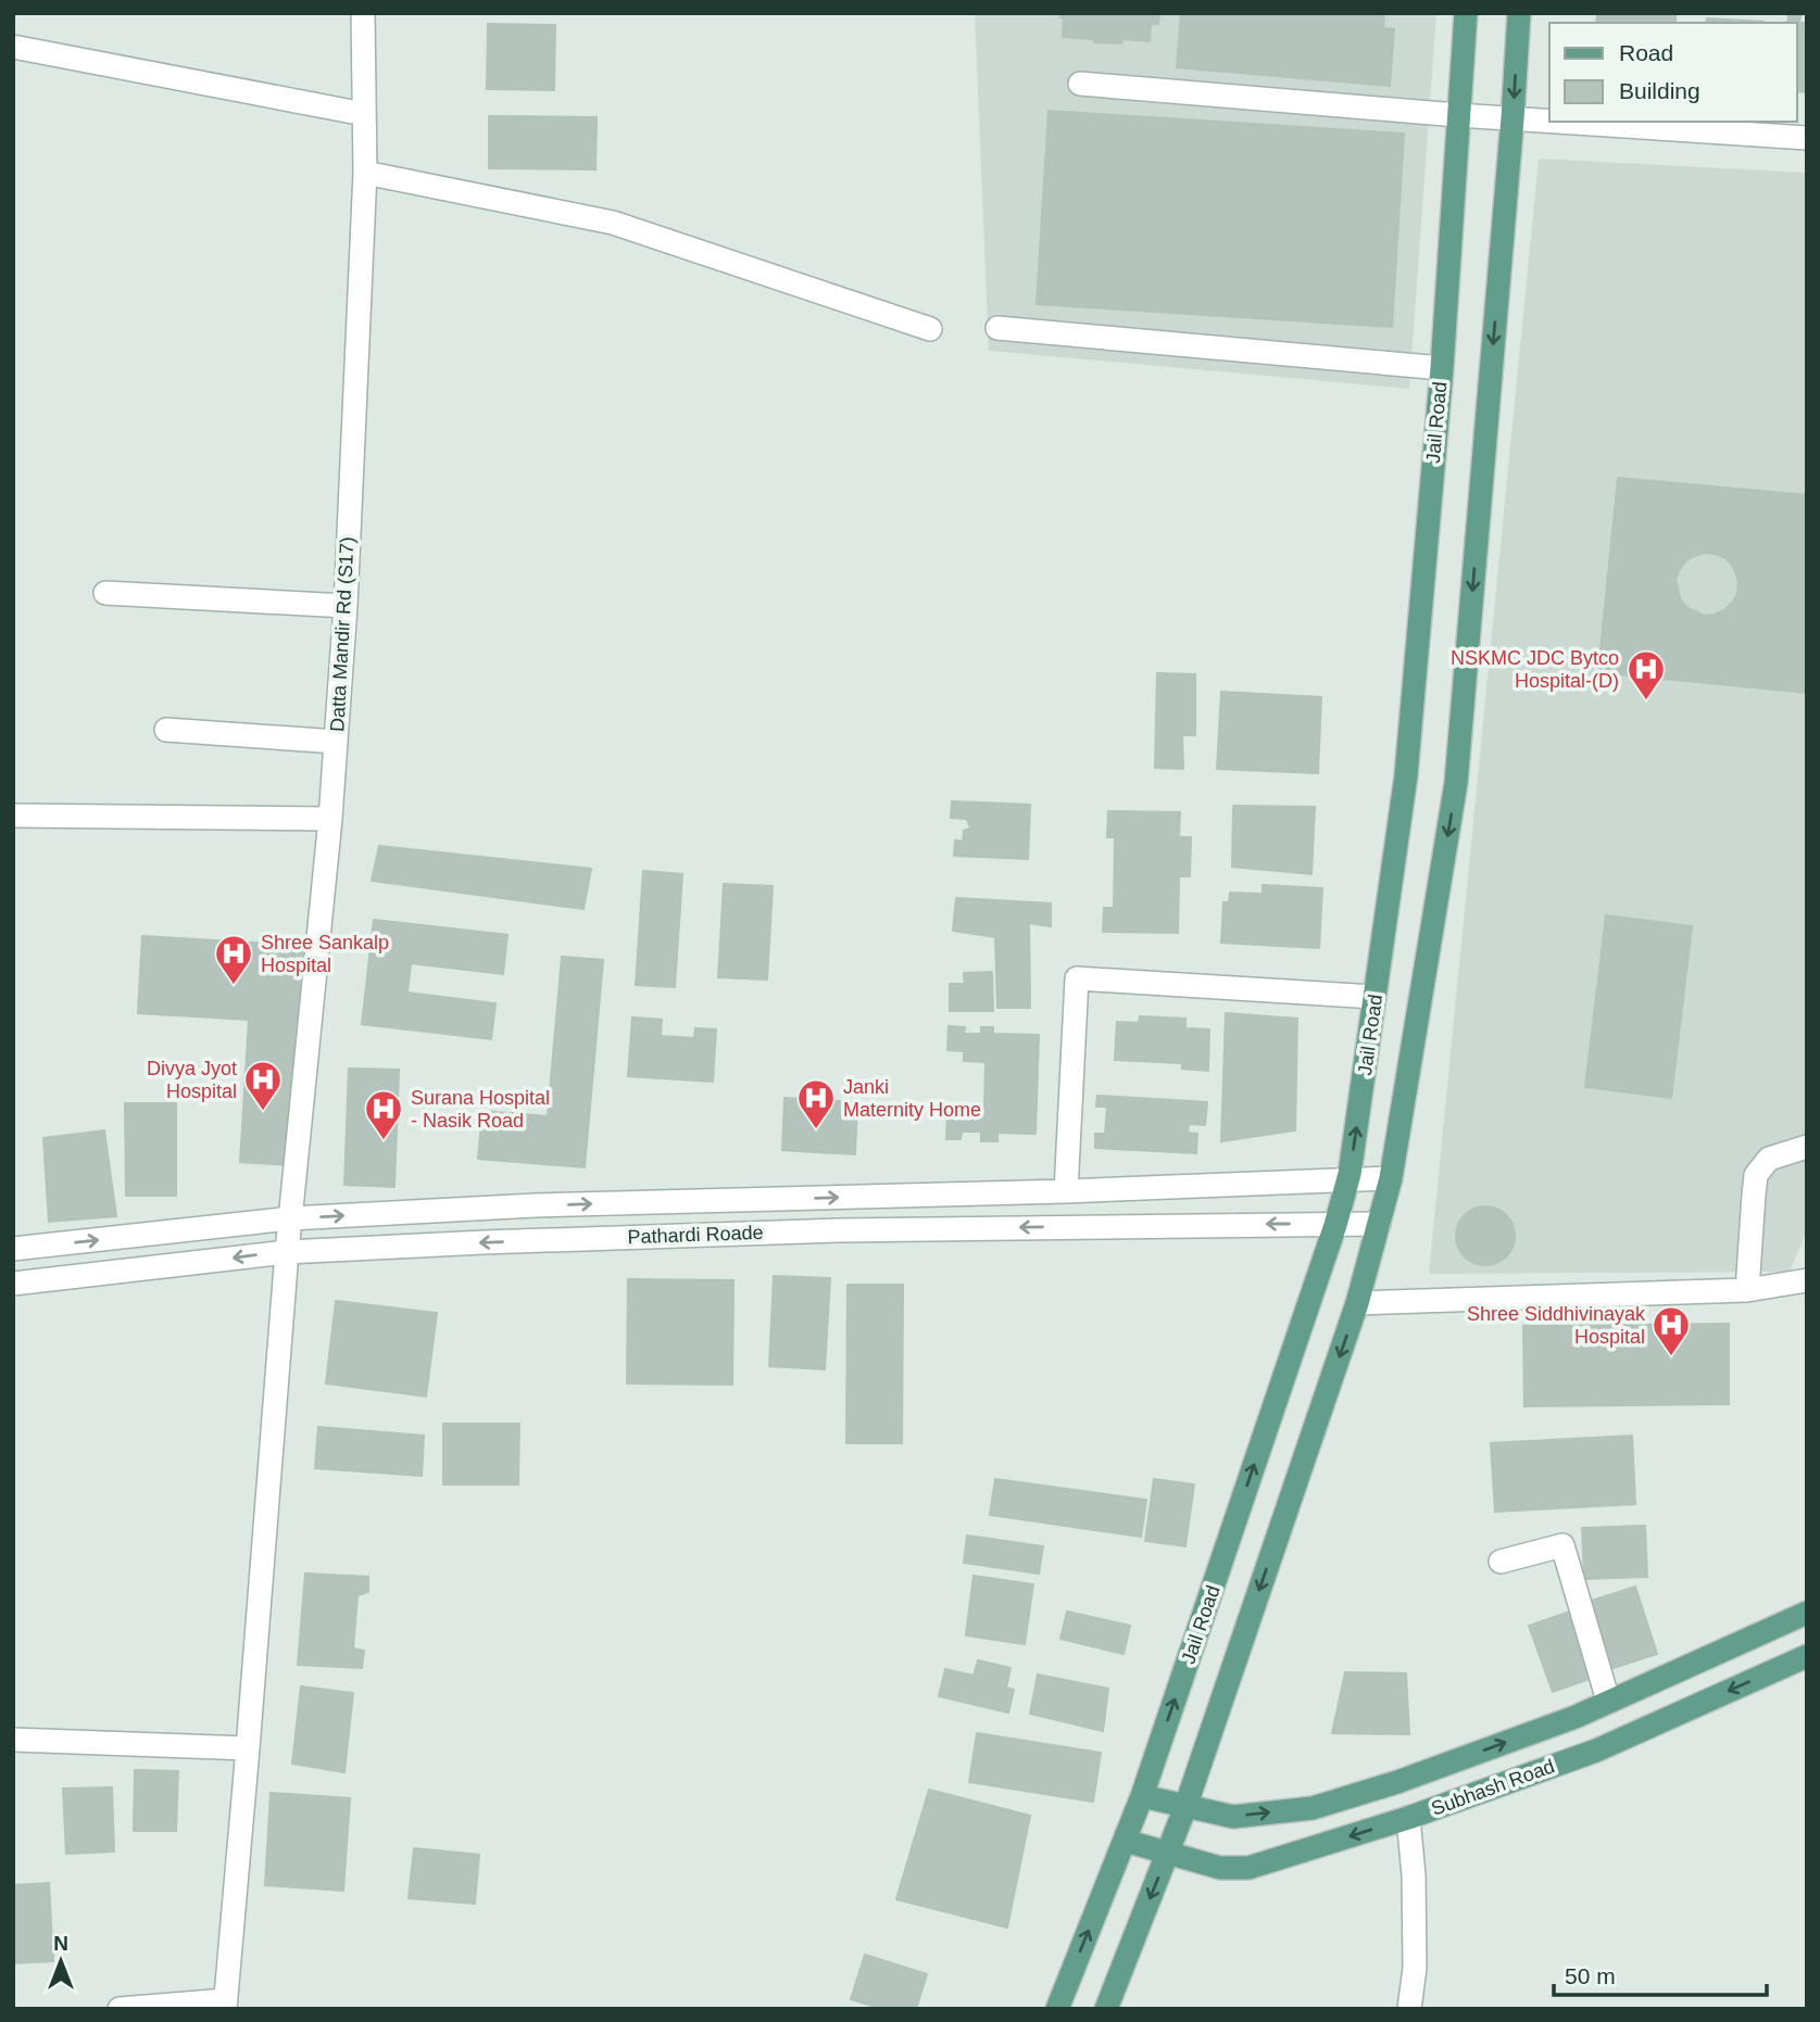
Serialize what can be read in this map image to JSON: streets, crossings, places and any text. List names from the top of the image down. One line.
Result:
{"streets":{"main road":["Jail Road","Subhash Road"],"street":["Datta Mandir Rd (S17)","Pathardi Roade"]},"crossings":[["Jail Road","Pathardi Roade"],["Jail Road","Subhash Road"],["Datta Mandir Rd (S17)","Pathardi Roade"]],"places":{"hospital":["NSKMC JDC Bytco Hospital-(D)","Shree Sankalp Hospital","Divya Jyot Hospital","Janki Maternity Home","Surana Hospital - Nasik Road","Shree Siddhivinayak Hospital"]},"legend":["Road","Building"],"scale_bar":"50 m","north":"top"}
